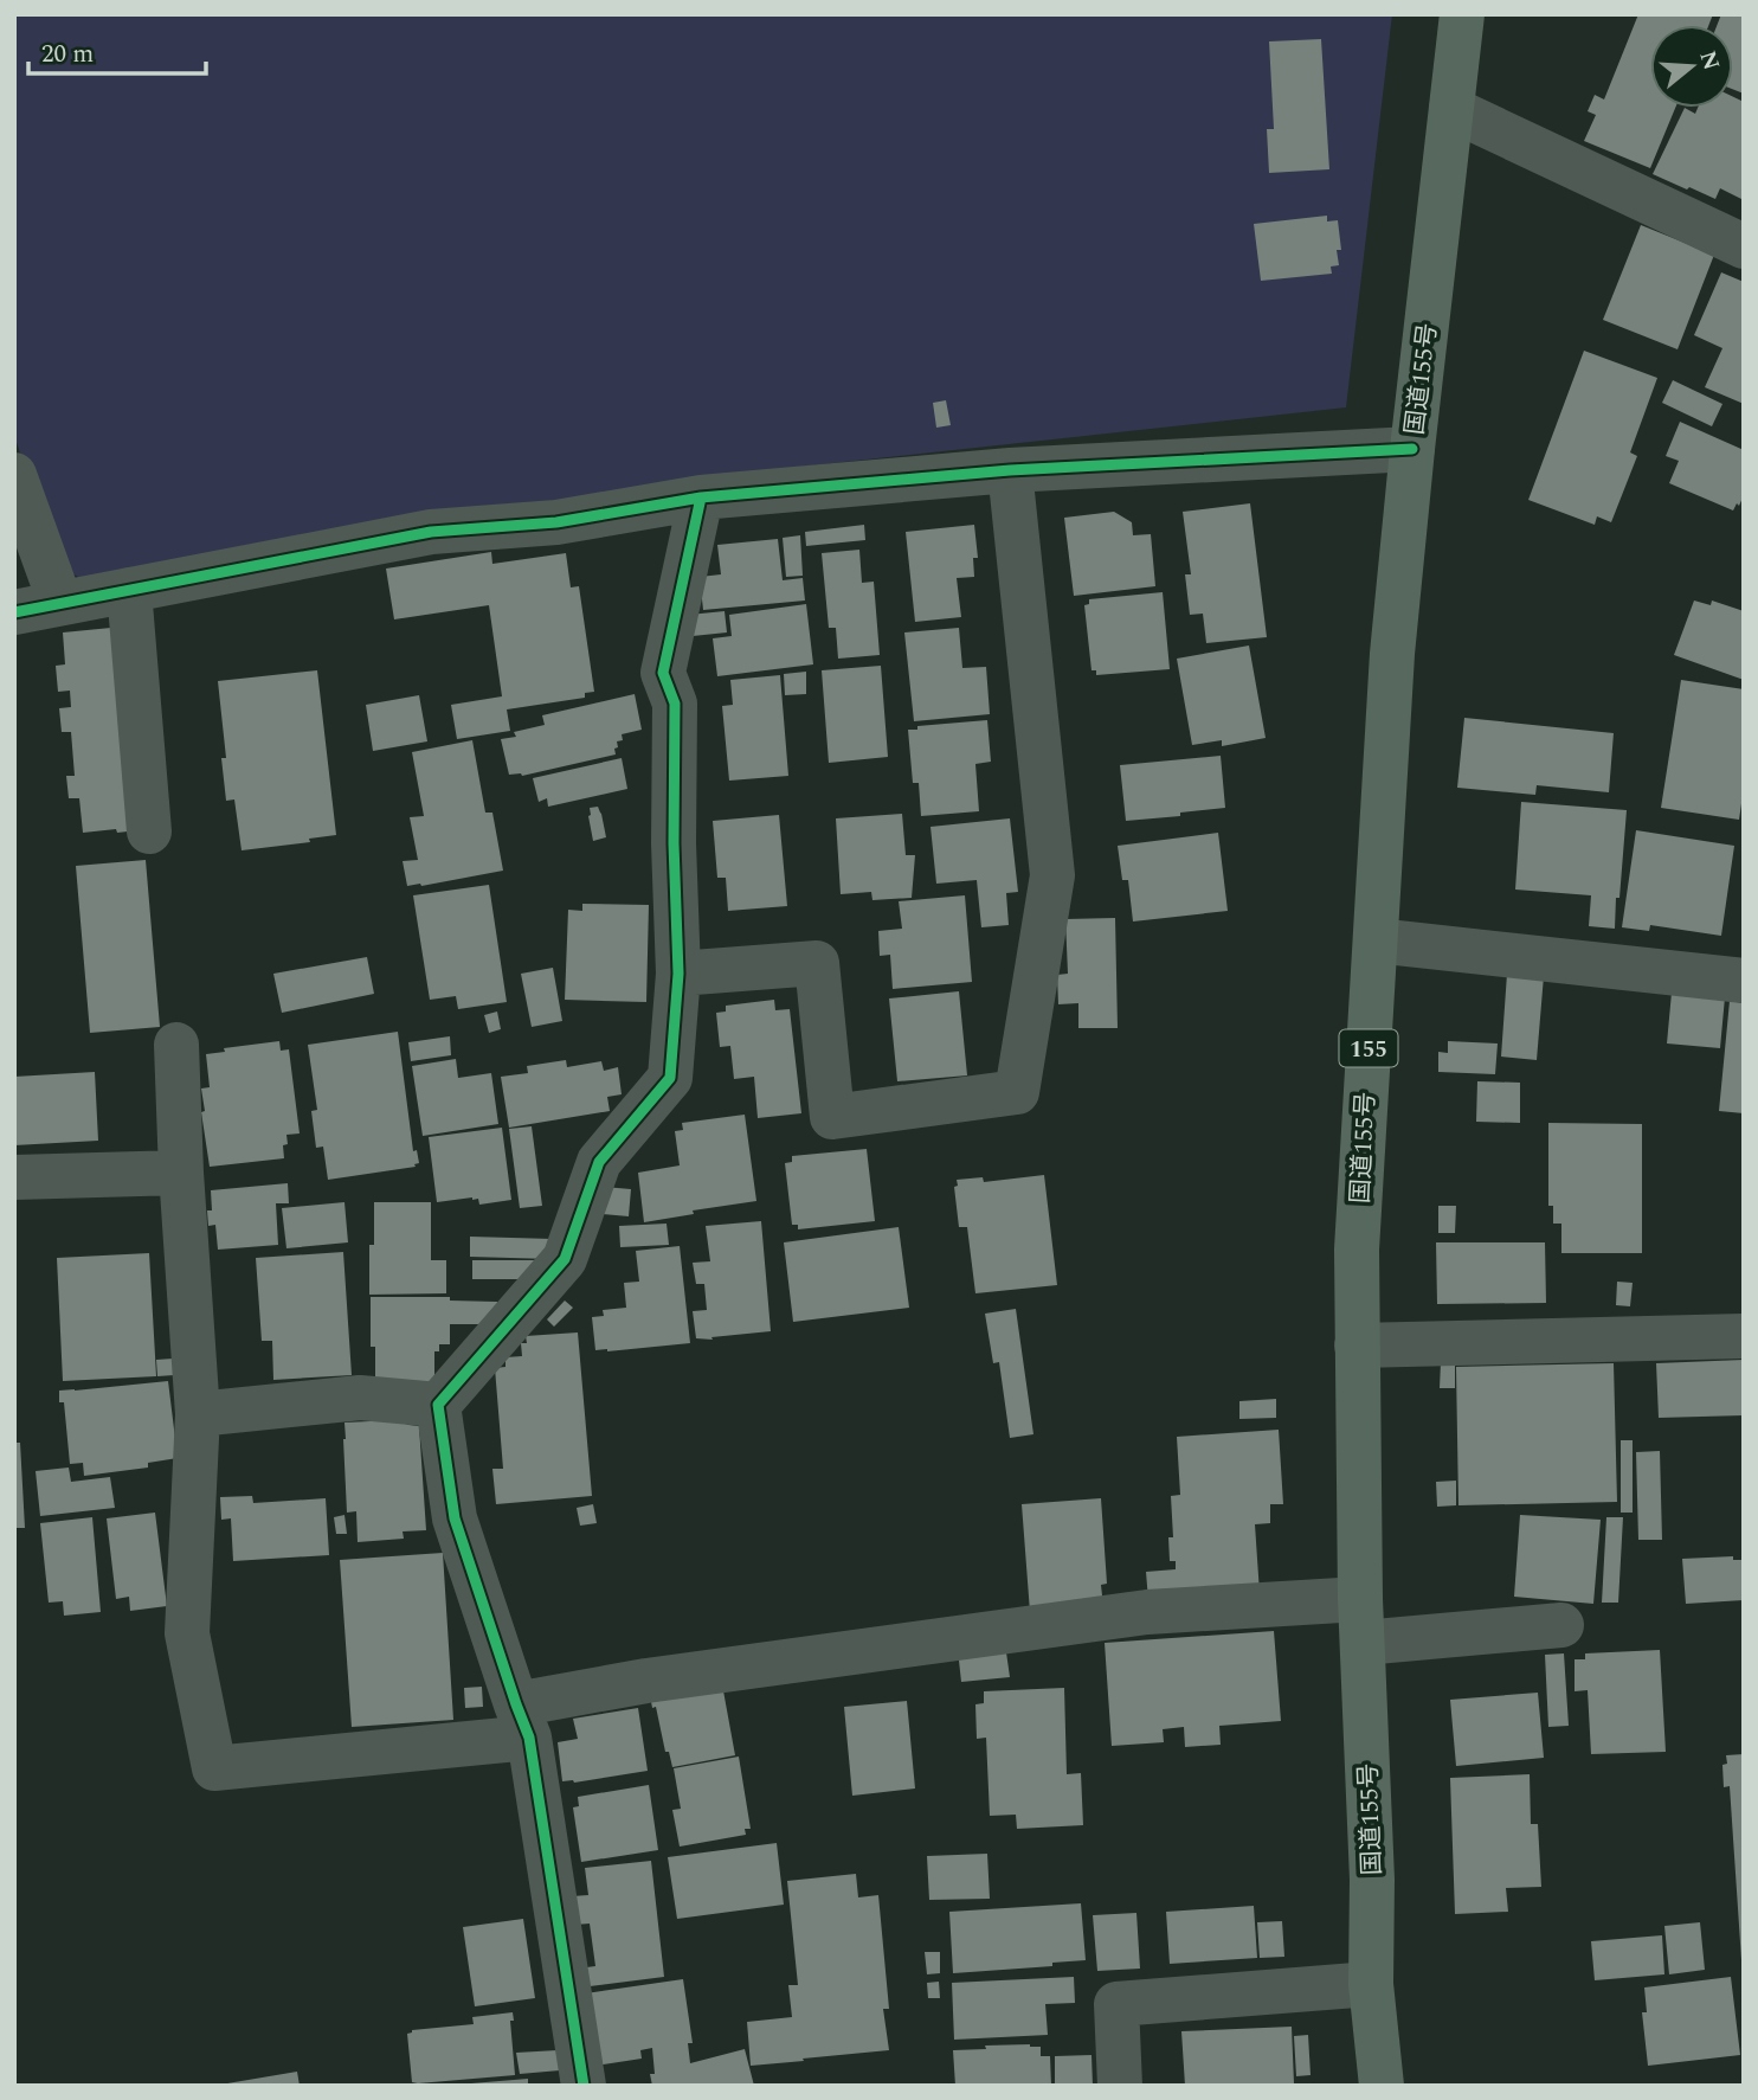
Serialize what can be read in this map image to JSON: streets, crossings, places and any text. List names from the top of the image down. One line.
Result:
{"streets":{"highway":["国道155号","155"]},"scale_bar":"20 m","north":"right"}
